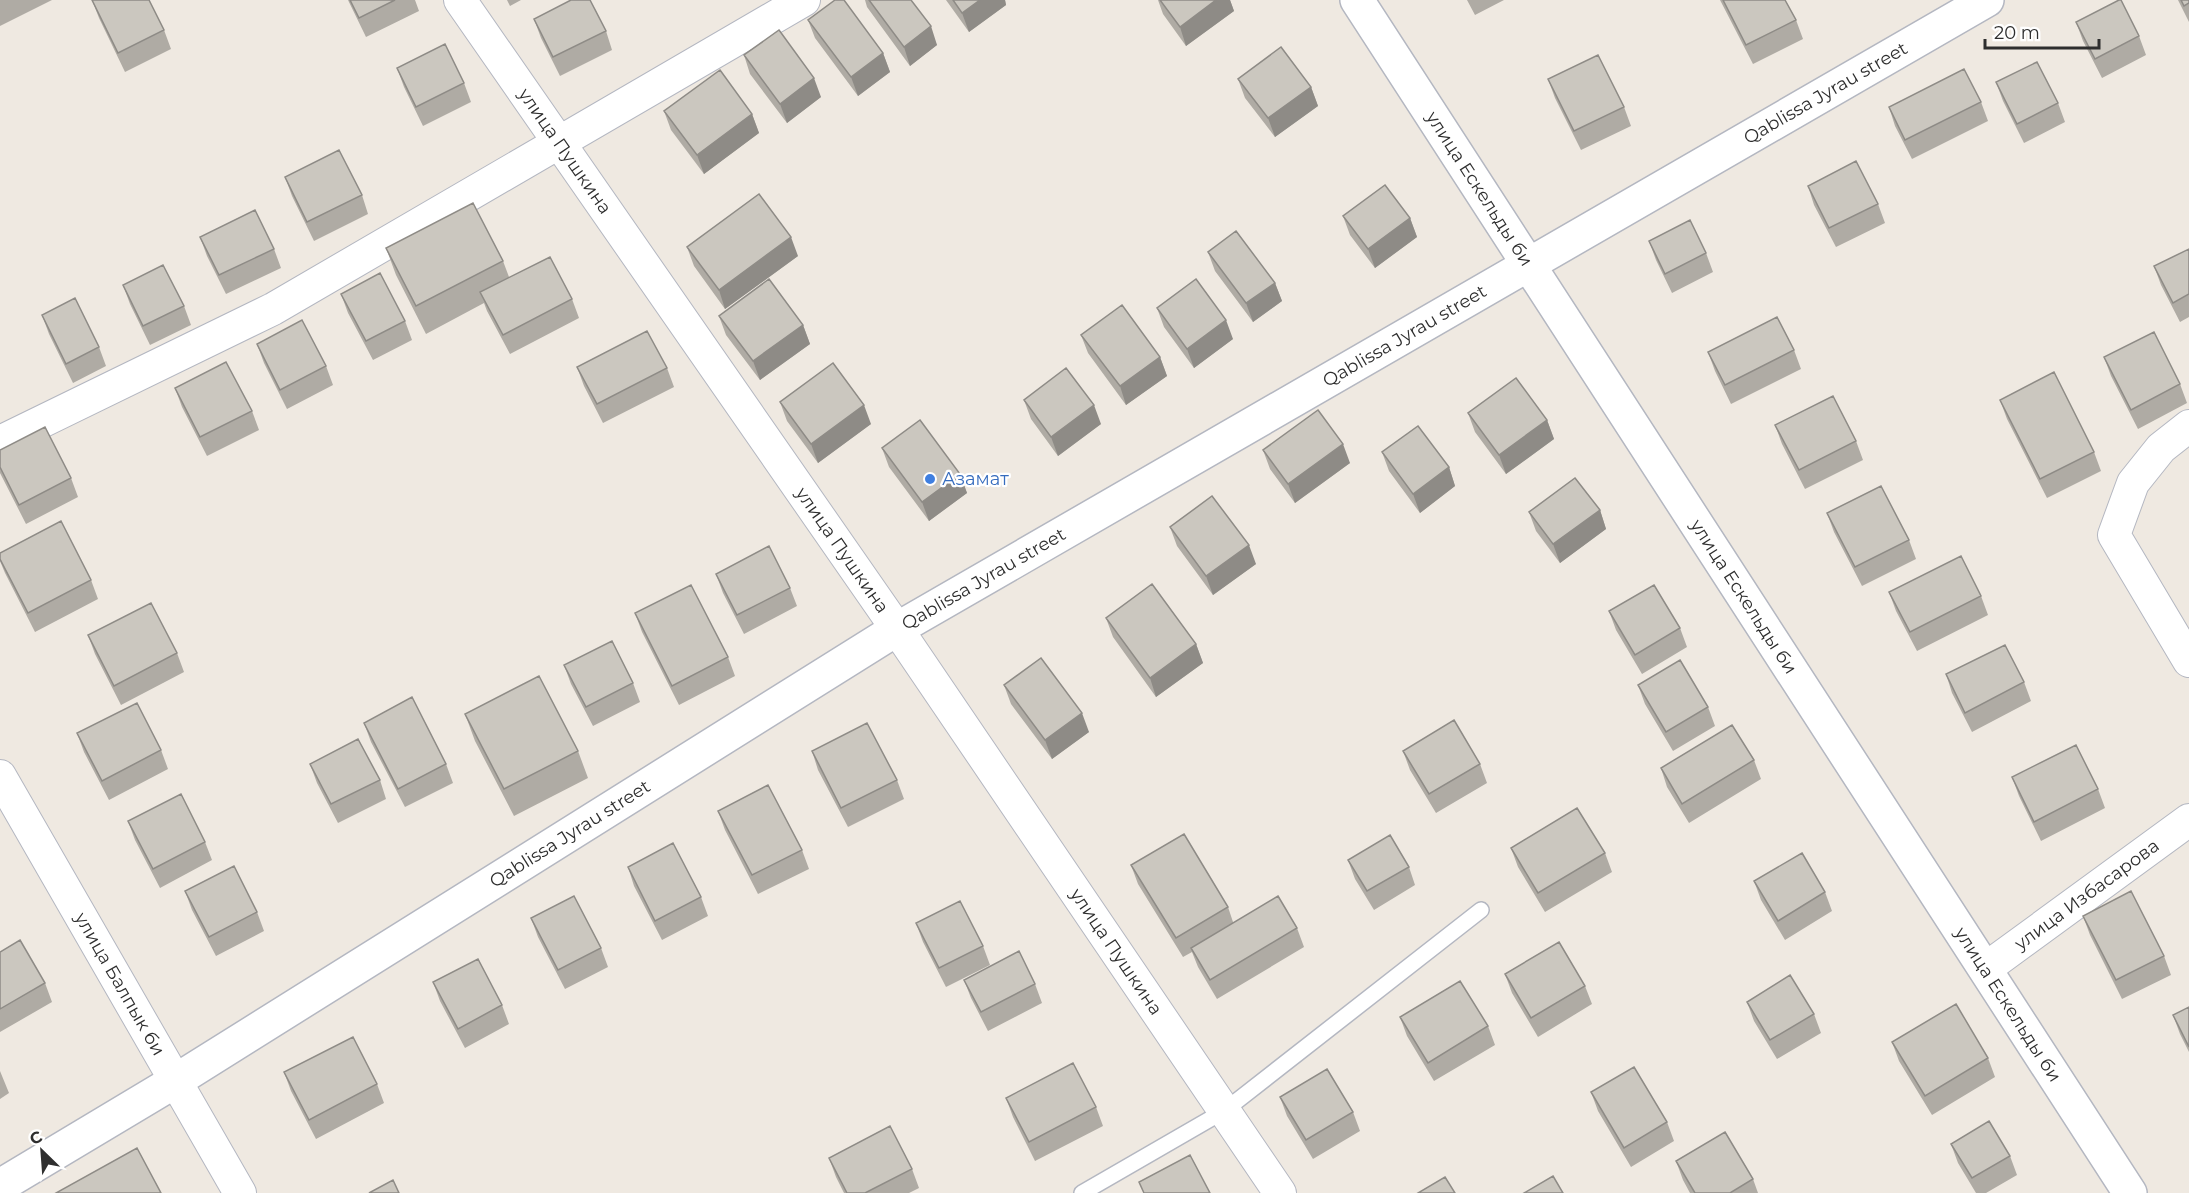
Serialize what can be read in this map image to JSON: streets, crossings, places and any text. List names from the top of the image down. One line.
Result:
{"streets":{"street":["Qablissa Jyrau street","улица Пушкина","улица Ескельды би","улица Избасарова","улица Балпык би"]},"crossings":[["Qablissa Jyrau street","улица Пушкина"],["Qablissa Jyrau street","улица Ескельды би"],["Qablissa Jyrau street","улица Балпык би"],["улица Ескельды би","улица Избасарова"]],"places":["Азамат"],"scale_bar":"20 m","north":"top left"}
